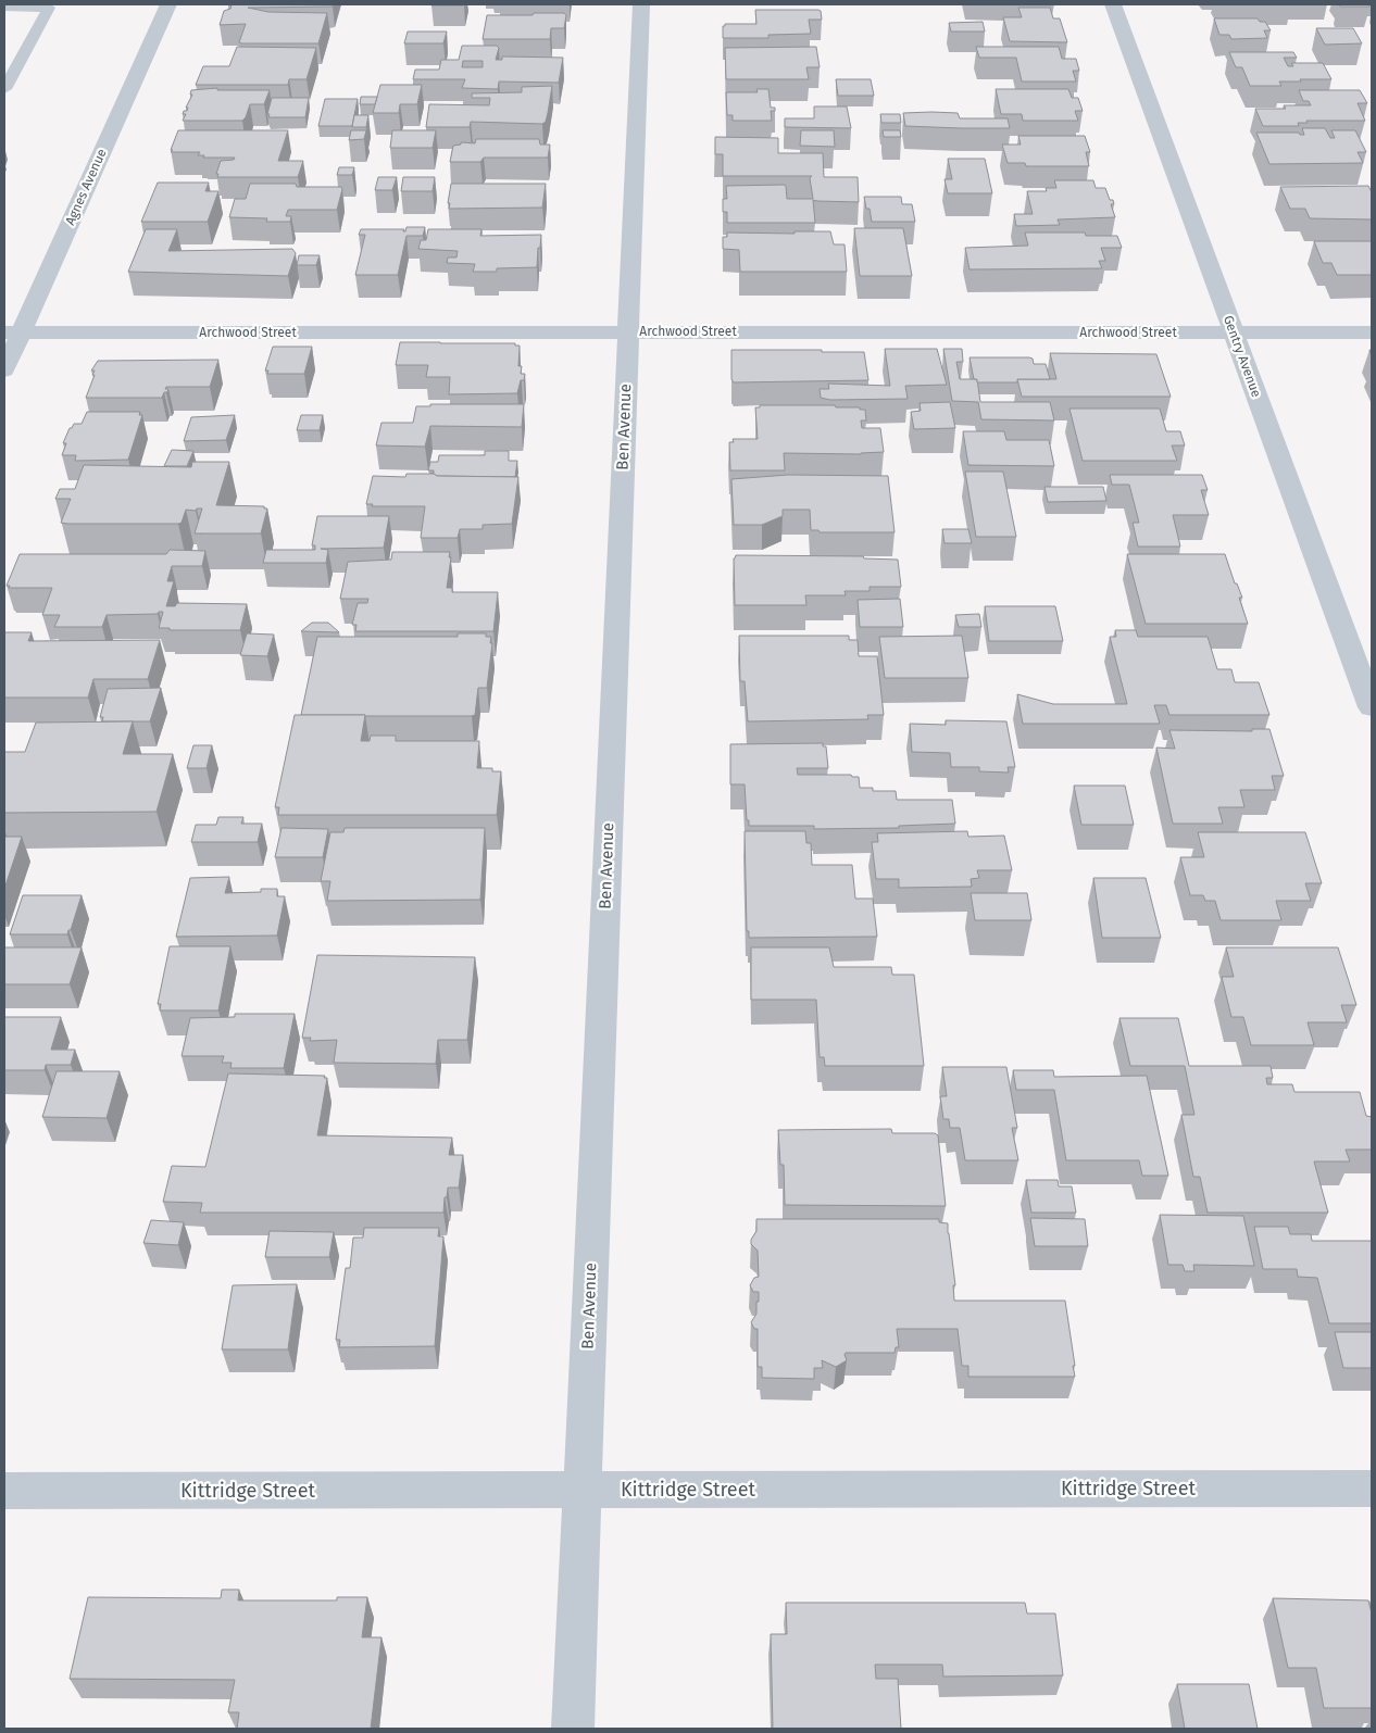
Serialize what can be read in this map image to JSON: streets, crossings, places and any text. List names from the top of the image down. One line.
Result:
{"streets":{"street":["Agnes Avenue","Archwood Street","Gentry Avenue","Ben Avenue","Kittridge Street"]},"crossings":[["Agnes Avenue","Archwood Street"],["Archwood Street","Gentry Avenue"],["Archwood Street","Ben Avenue"],["Ben Avenue","Kittridge Street"]]}
